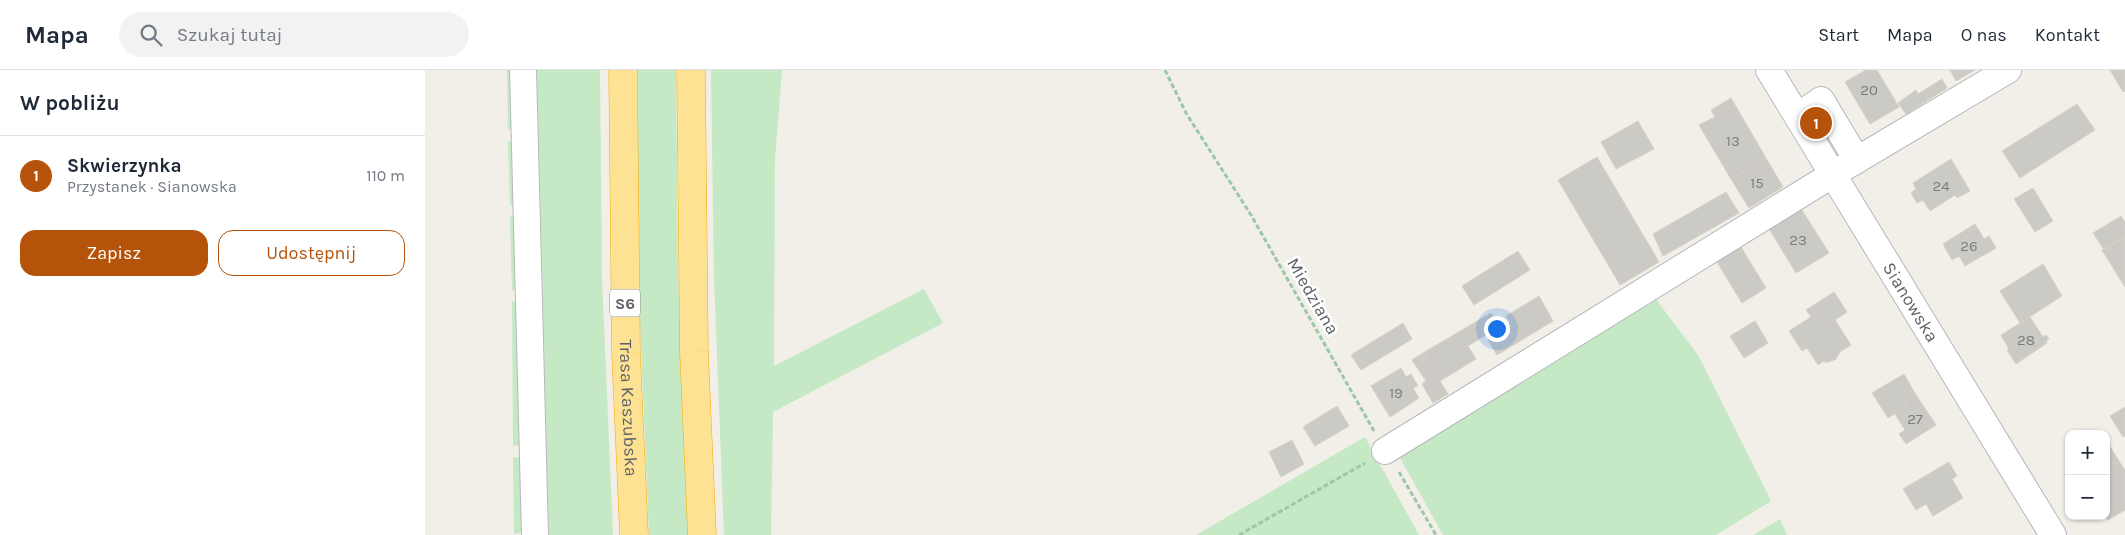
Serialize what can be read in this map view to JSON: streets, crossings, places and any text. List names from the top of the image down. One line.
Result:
{"streets":{"highway":["S6","Trasa Kaszubska"],"street":["Sianowska"],"path":["Miedziana"]},"house_numbers":["20","13","15","24","23","26","28","19","27"],"page":{"header":"Mapa","search":"Szukaj tutaj","nav":["Start","Mapa","O nas","Kontakt"],"heading":"W pobliżu","pins":"1","list":[{"mark":"1","name":"Skwierzynka","note":"Przystanek · Sianowska","value":"110 m"}],"buttons":["Zapisz","Udostępnij"],"map_buttons":["+","−"]}}
